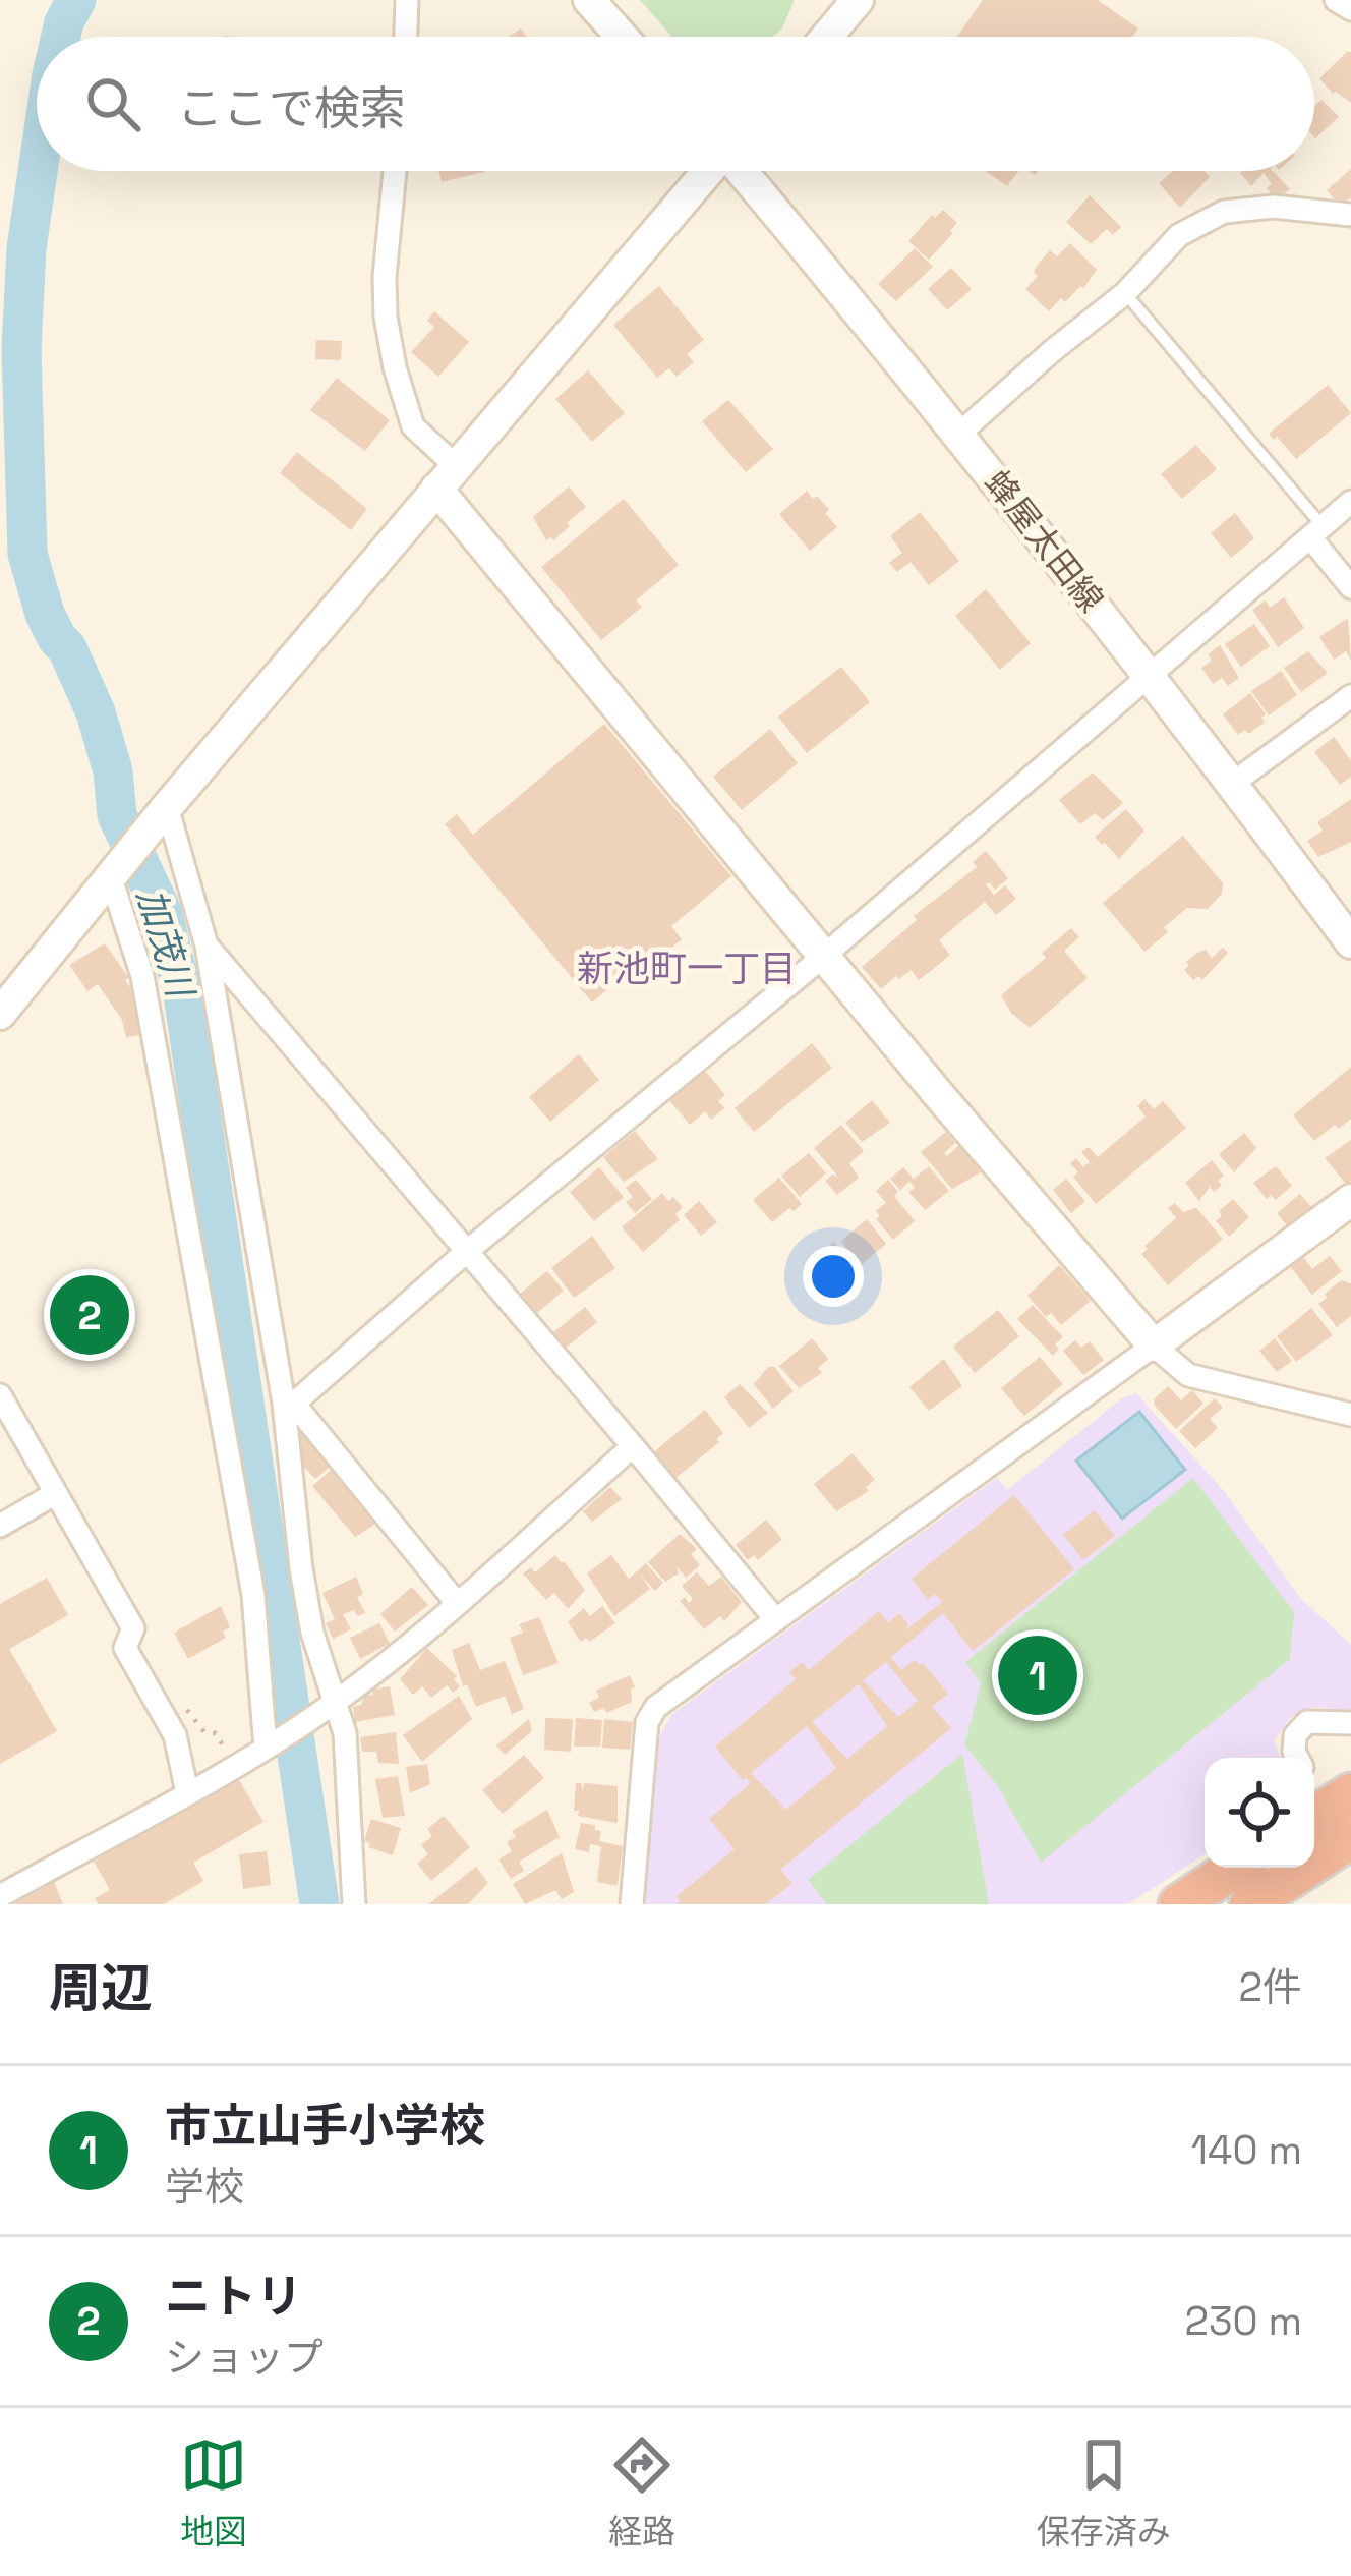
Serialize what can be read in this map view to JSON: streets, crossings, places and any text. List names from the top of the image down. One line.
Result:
{"streets":{"street":["蜂屋太田線"]},"districts":["新池町一丁目"],"water":["加茂川"],"page":{"search":"ここで検索","pins":["2","1"],"heading":["周辺","2件"],"list":[{"mark":"1","name":"市立山手小学校","note":"学校","value":"140 m"},{"mark":"2","name":"ニトリ","note":"ショップ","value":"230 m"}],"nav":["地図","経路","保存済み"]}}
